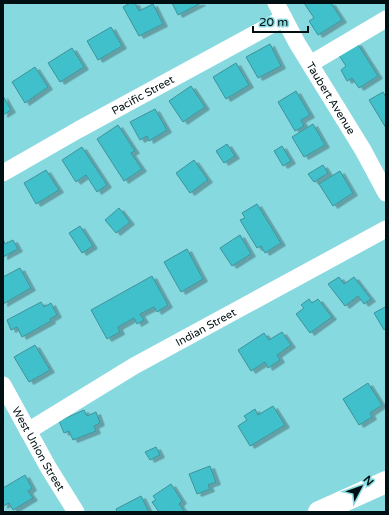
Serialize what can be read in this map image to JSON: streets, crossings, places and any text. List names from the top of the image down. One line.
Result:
{"streets":{"street":["Pacific Street","Taubert Avenue","Indian Street","West Union Street"]},"crossings":[["Pacific Street","Taubert Avenue"],["Indian Street","West Union Street"]],"scale_bar":"20 m","north":"top right"}
